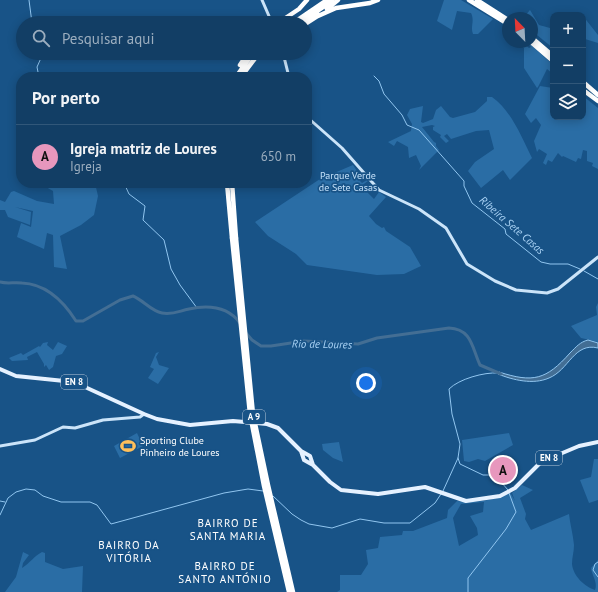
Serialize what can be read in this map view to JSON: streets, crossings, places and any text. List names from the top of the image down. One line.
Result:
{"streets":{"highway":["A 9"],"main road":["EN 8"]},"districts":["BAIRRO DE SANTA MARIA","BAIRRO DA VITÓRIA","BAIRRO DE SANTO ANTÓNIO"],"water":["Ribeira Sete Casas","Rio de Loures"],"parks":["Parque Verde de Sete Casas"],"places":{"sports":["Sporting Clube Pinheiro de Loures"]},"north":"top left","page":{"map_buttons":["+","−"],"search":"Pesquisar aqui","heading":"Por perto","list":[{"mark":"A","name":"Igreja matriz de Loures","note":"Igreja","value":"650 m"}],"pins":"A"}}
